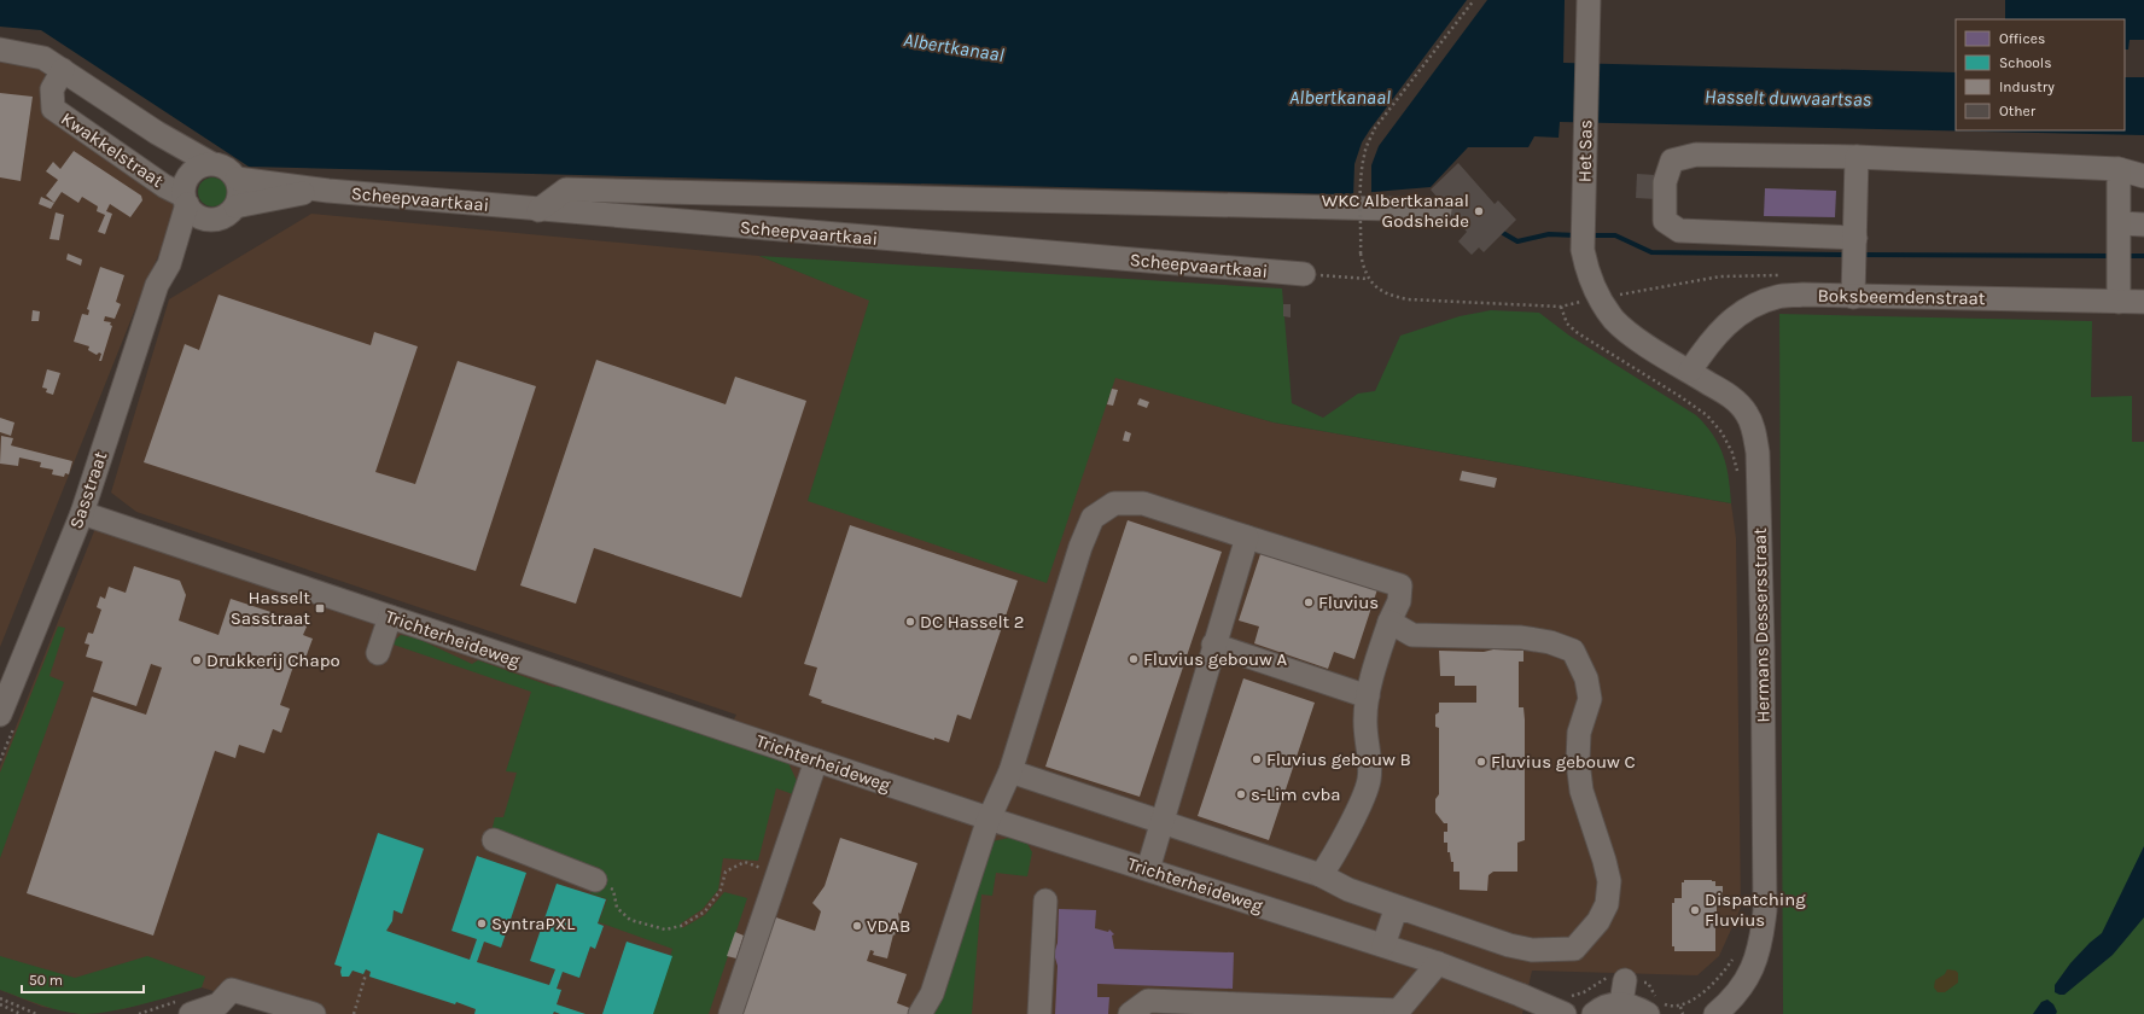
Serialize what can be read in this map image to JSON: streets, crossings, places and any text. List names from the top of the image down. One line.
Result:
{"streets":{"street":["Kwakkelstraat","Het Sas","Scheepvaartkaai","Boksbeemdenstraat","Sasstraat","Hermans Dessersstraat","Trichterheideweg"]},"crossings":[["Kwakkelstraat","Scheepvaartkaai"],["Kwakkelstraat","Sasstraat"],["Het Sas","Hermans Dessersstraat"],["Scheepvaartkaai","Sasstraat"],["Boksbeemdenstraat","Hermans Dessersstraat"],["Sasstraat","Trichterheideweg"]],"water":["Albertkanaal","Hasselt duwvaartsas"],"places":{"other":["WKC Albertkanaal Godsheide","Fluvius","DC Hasselt 2","Fluvius gebouw A","Drukkerij Chapo","Fluvius gebouw B","Fluvius gebouw C","s-Lim cvba","Dispatching Fluvius","SyntraPXL","VDAB"],"transit":["Hasselt Sasstraat"]},"legend":["Offices","Schools","Industry","Other"],"scale_bar":"50 m"}
